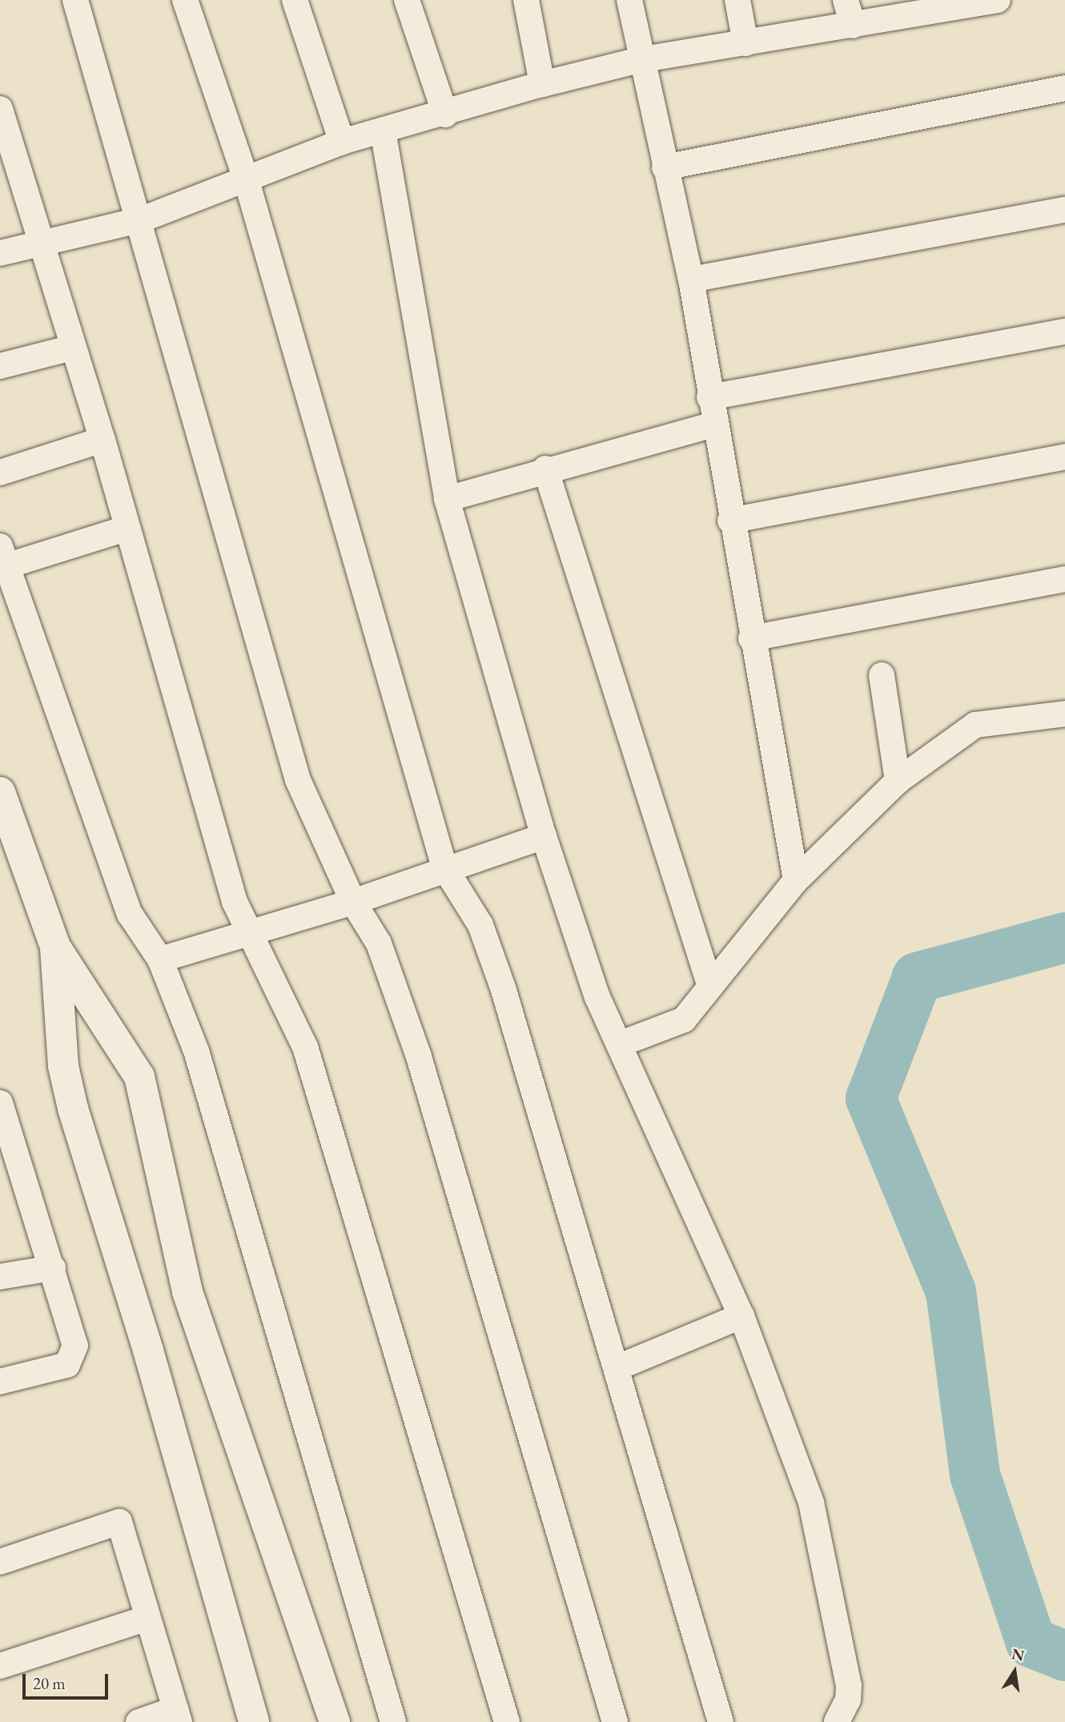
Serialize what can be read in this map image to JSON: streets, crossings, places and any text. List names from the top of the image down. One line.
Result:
{"scale_bar":"20 m","north":"top"}
